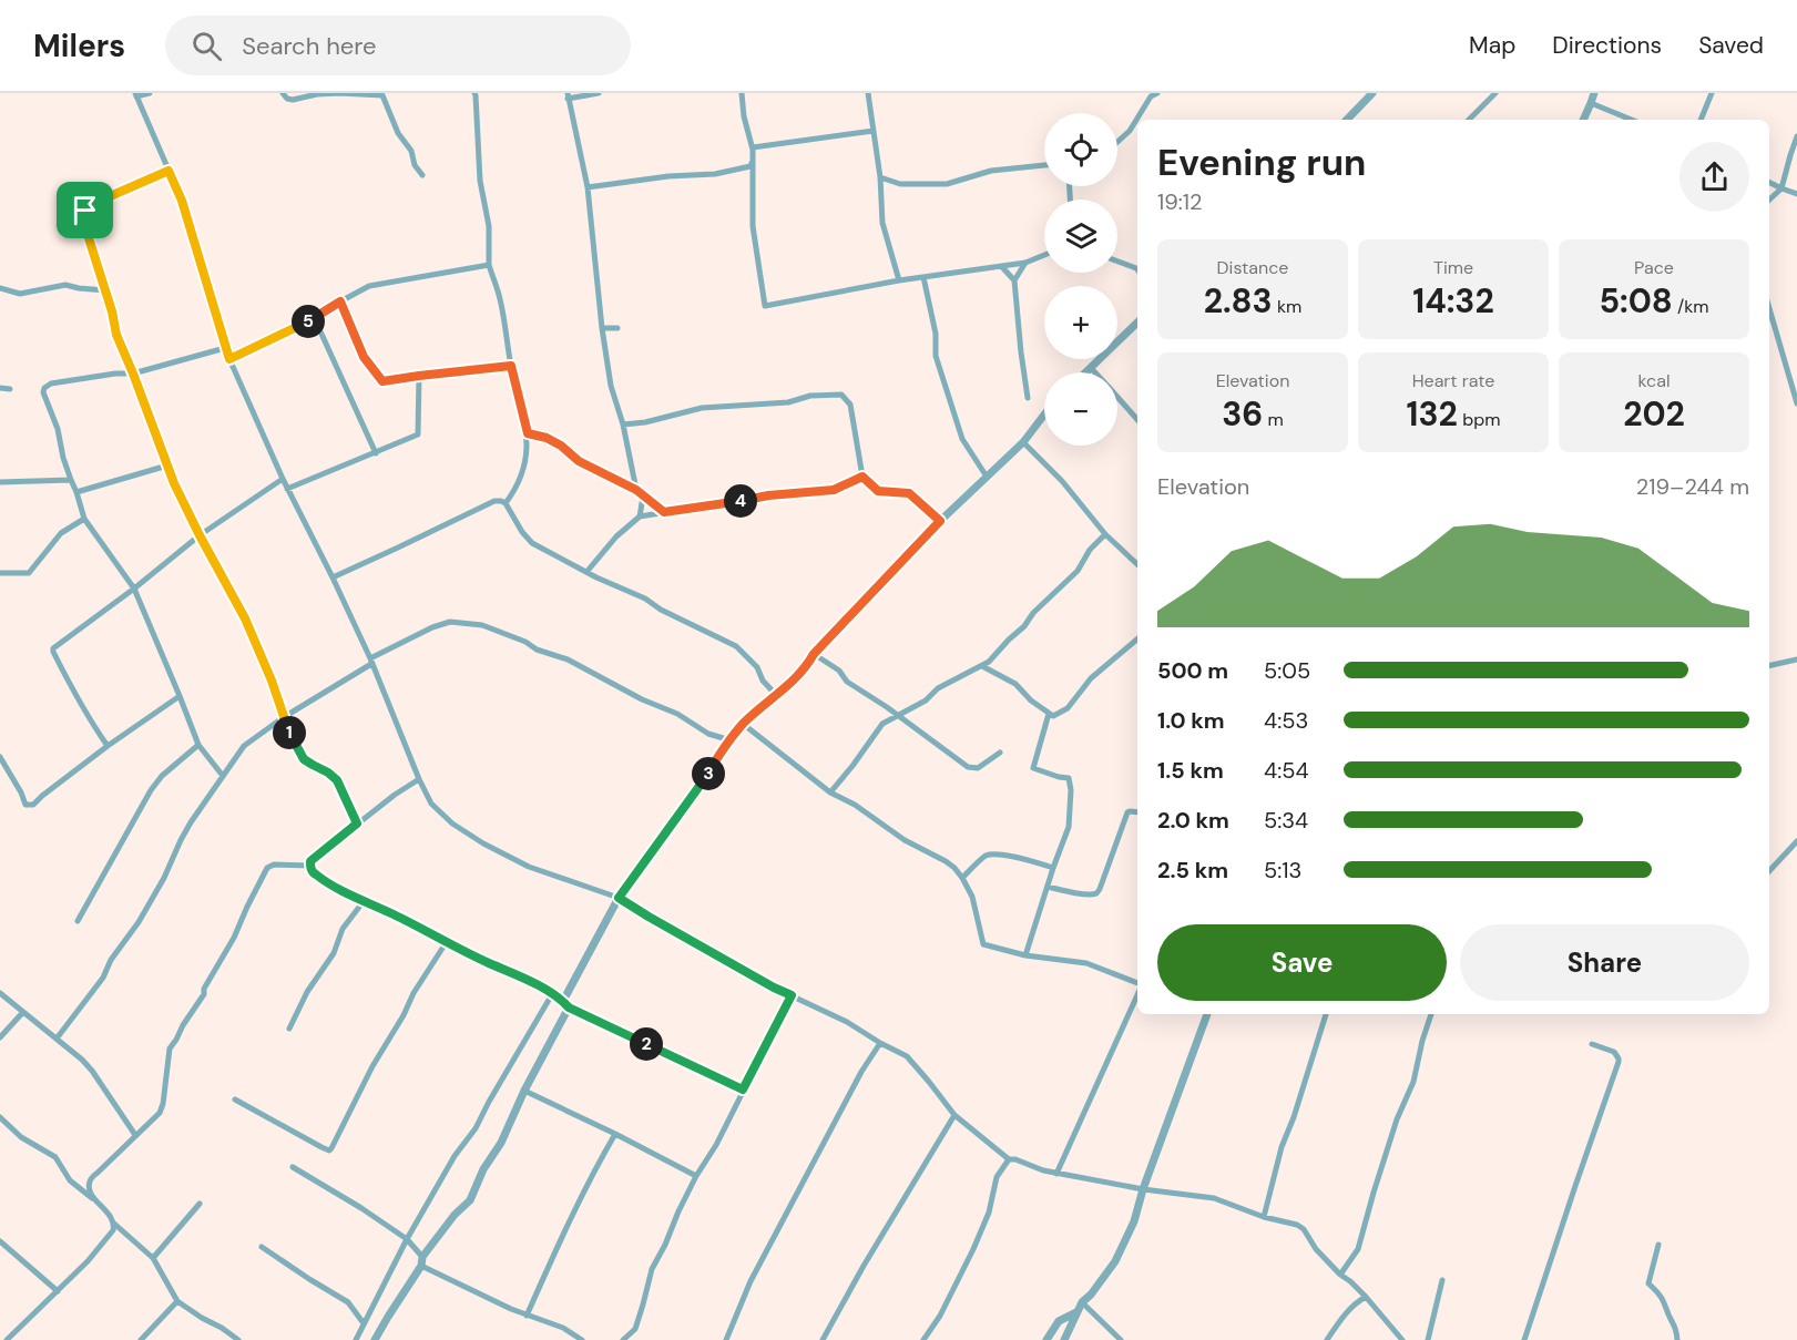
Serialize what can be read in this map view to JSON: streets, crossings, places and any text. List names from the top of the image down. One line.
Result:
{"page":{"header":"Milers","search":"Search here","nav":["Map","Directions","Saved"],"map_buttons":["+","−"],"heading":["Evening run","19:12"],"stats":[["Distance","2.83 km"],["Time","14:32"],["Pace","5:08 /km"],["Elevation","36 m"],["Heart rate","132 bpm"],["kcal","202"]],"pins":["5","4","1","3","2"],"chart":["Elevation","219–244 m"],"list":[{"name":"500 m","note":"5:05"},{"name":"1.0 km","note":"4:53"},{"name":"1.5 km","note":"4:54"},{"name":"2.0 km","note":"5:34"},{"name":"2.5 km","note":"5:13"}],"buttons":["Save","Share"]}}
